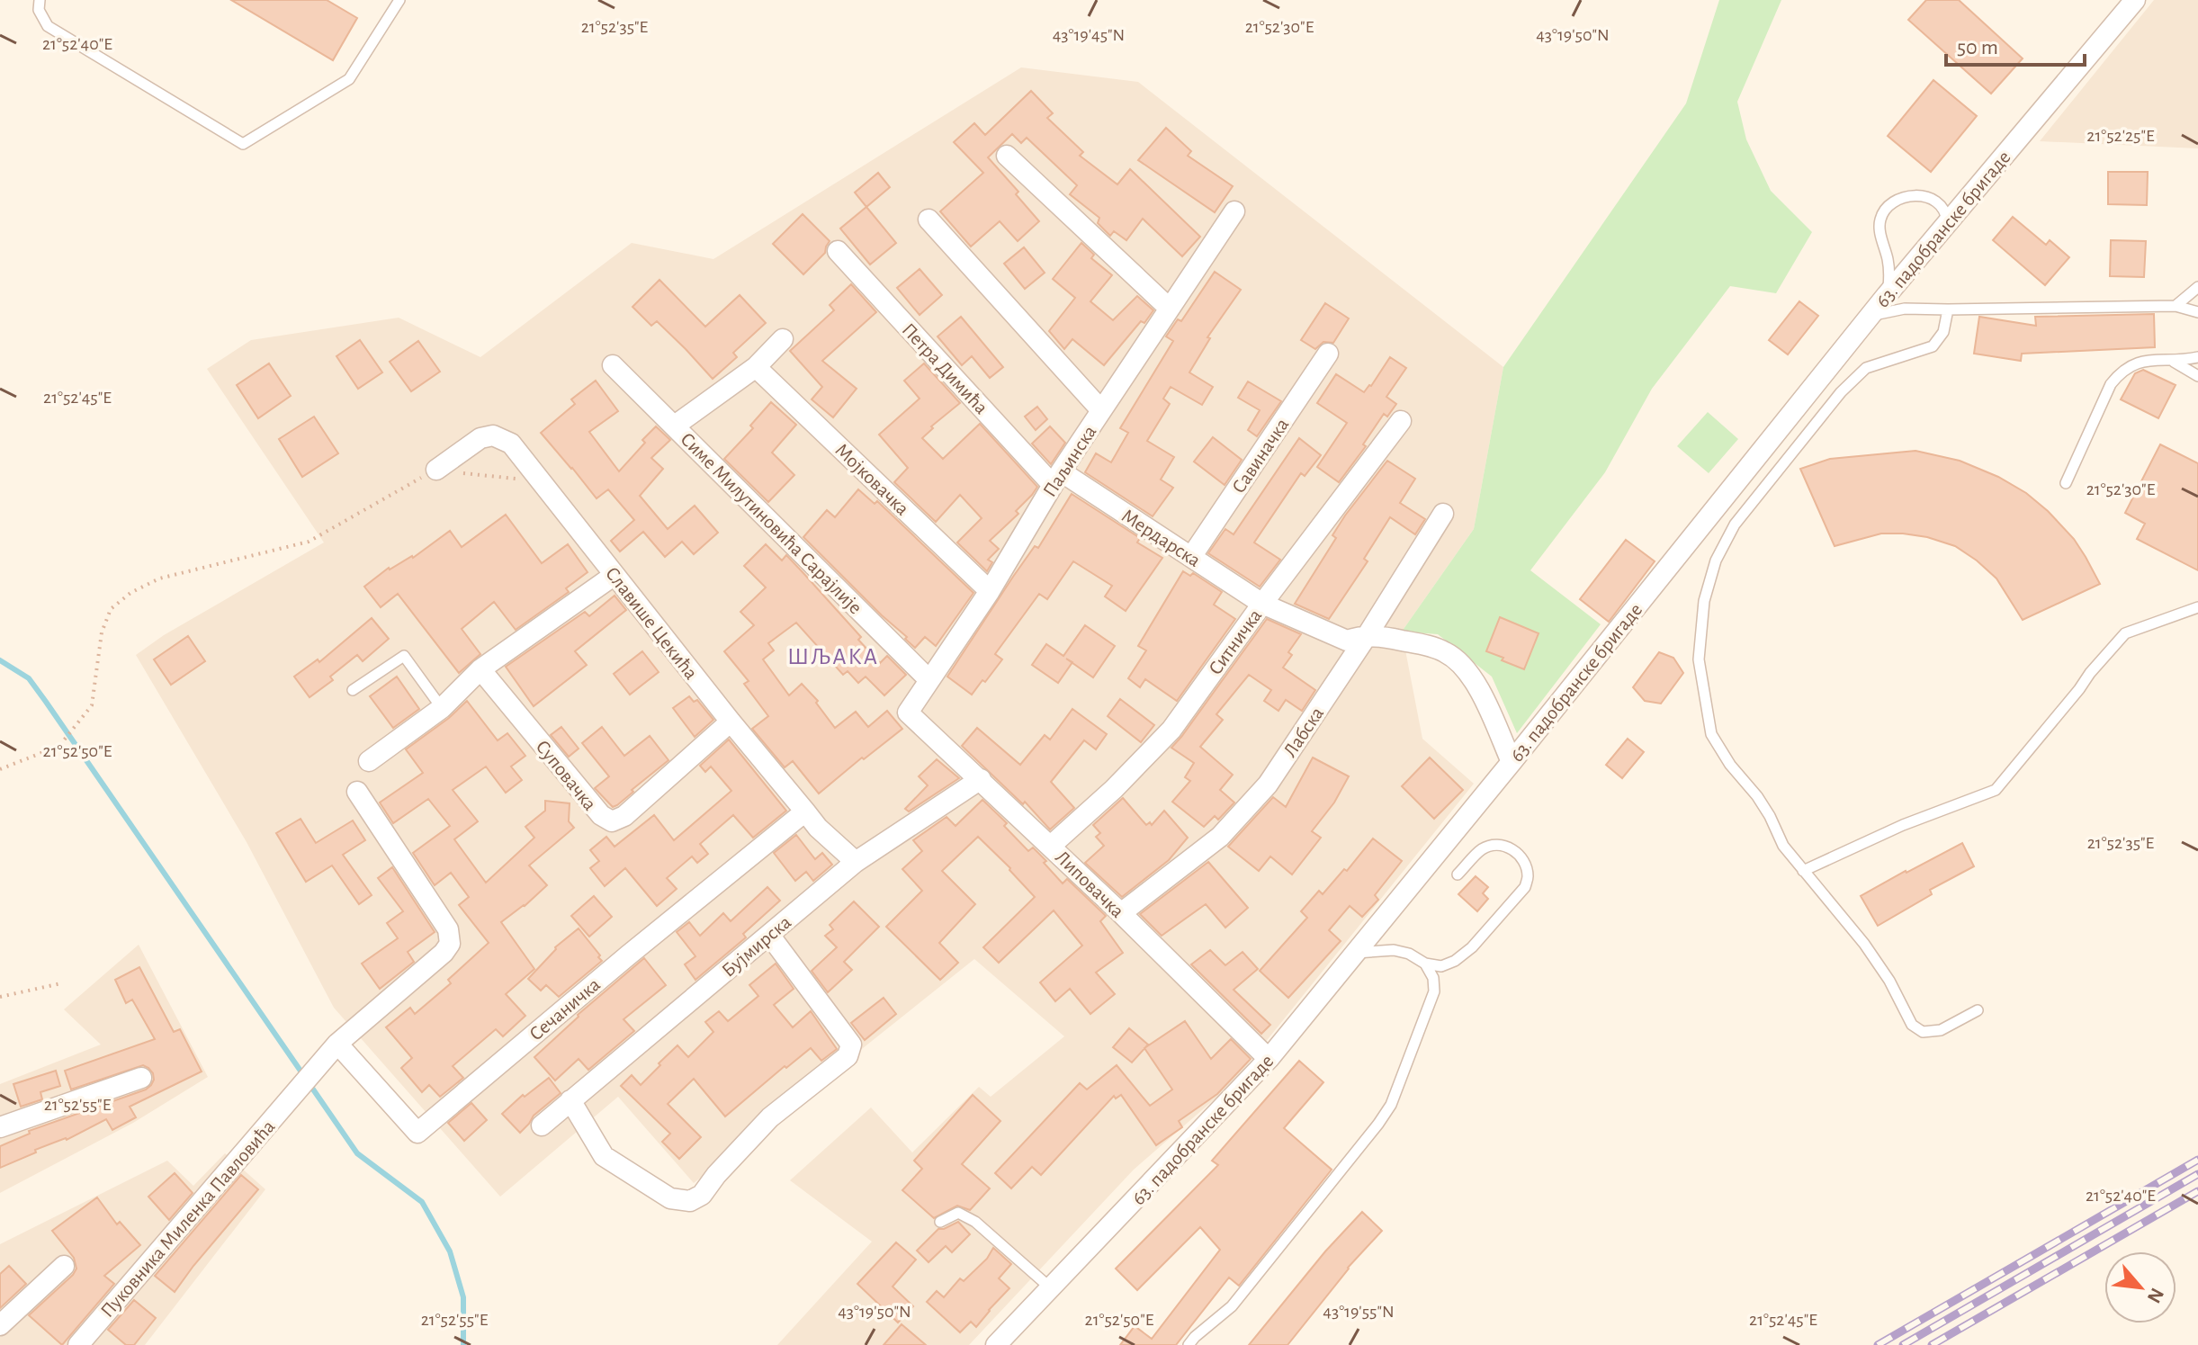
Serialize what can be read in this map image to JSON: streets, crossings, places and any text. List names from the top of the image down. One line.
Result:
{"streets":{"street":["63. падобранске бригаде","Петра Димића","Савиначка","Паљинска","Мојковачка","Симе Милутиновића Сарајлије","Мердарска","Славише Цекића","Ситничка","Лабска","Суповачка","Липовачка","Бујмирска","Сечаничка","Пуковника Миленка Павловића"]},"crossings":[["63. падобранске бригаде","Мердарска"],["63. падобранске бригаде","Липовачка"],["Петра Димића","Паљинска"],["Петра Димића","Мердарска"],["Савиначка","Мердарска"],["Паљинска","Мојковачка"],["Паљинска","Симе Милутиновића Сарајлије"],["Паљинска","Мердарска"],["Паљинска","Липовачка"],["Мердарска","Ситничка"],["Мердарска","Лабска"],["Славише Цекића","Суповачка"],["Славише Цекића","Бујмирска"],["Славише Цекића","Сечаничка"],["Ситничка","Липовачка"],["Лабска","Липовачка"],["Липовачка","Бујмирска"],["Сечаничка","Пуковника Миленка Павловића"]],"districts":["ШЉАКА"],"scale_bar":"50 m","north":"bottom right","coordinates":["21°52'35\"E","21°52'30\"E","43°19'45\"N","43°19'50\"N","21°52'40\"E","21°52'25\"E","21°52'45\"E","21°52'50\"E","21°52'55\"E","43°19'55\"N"]}
